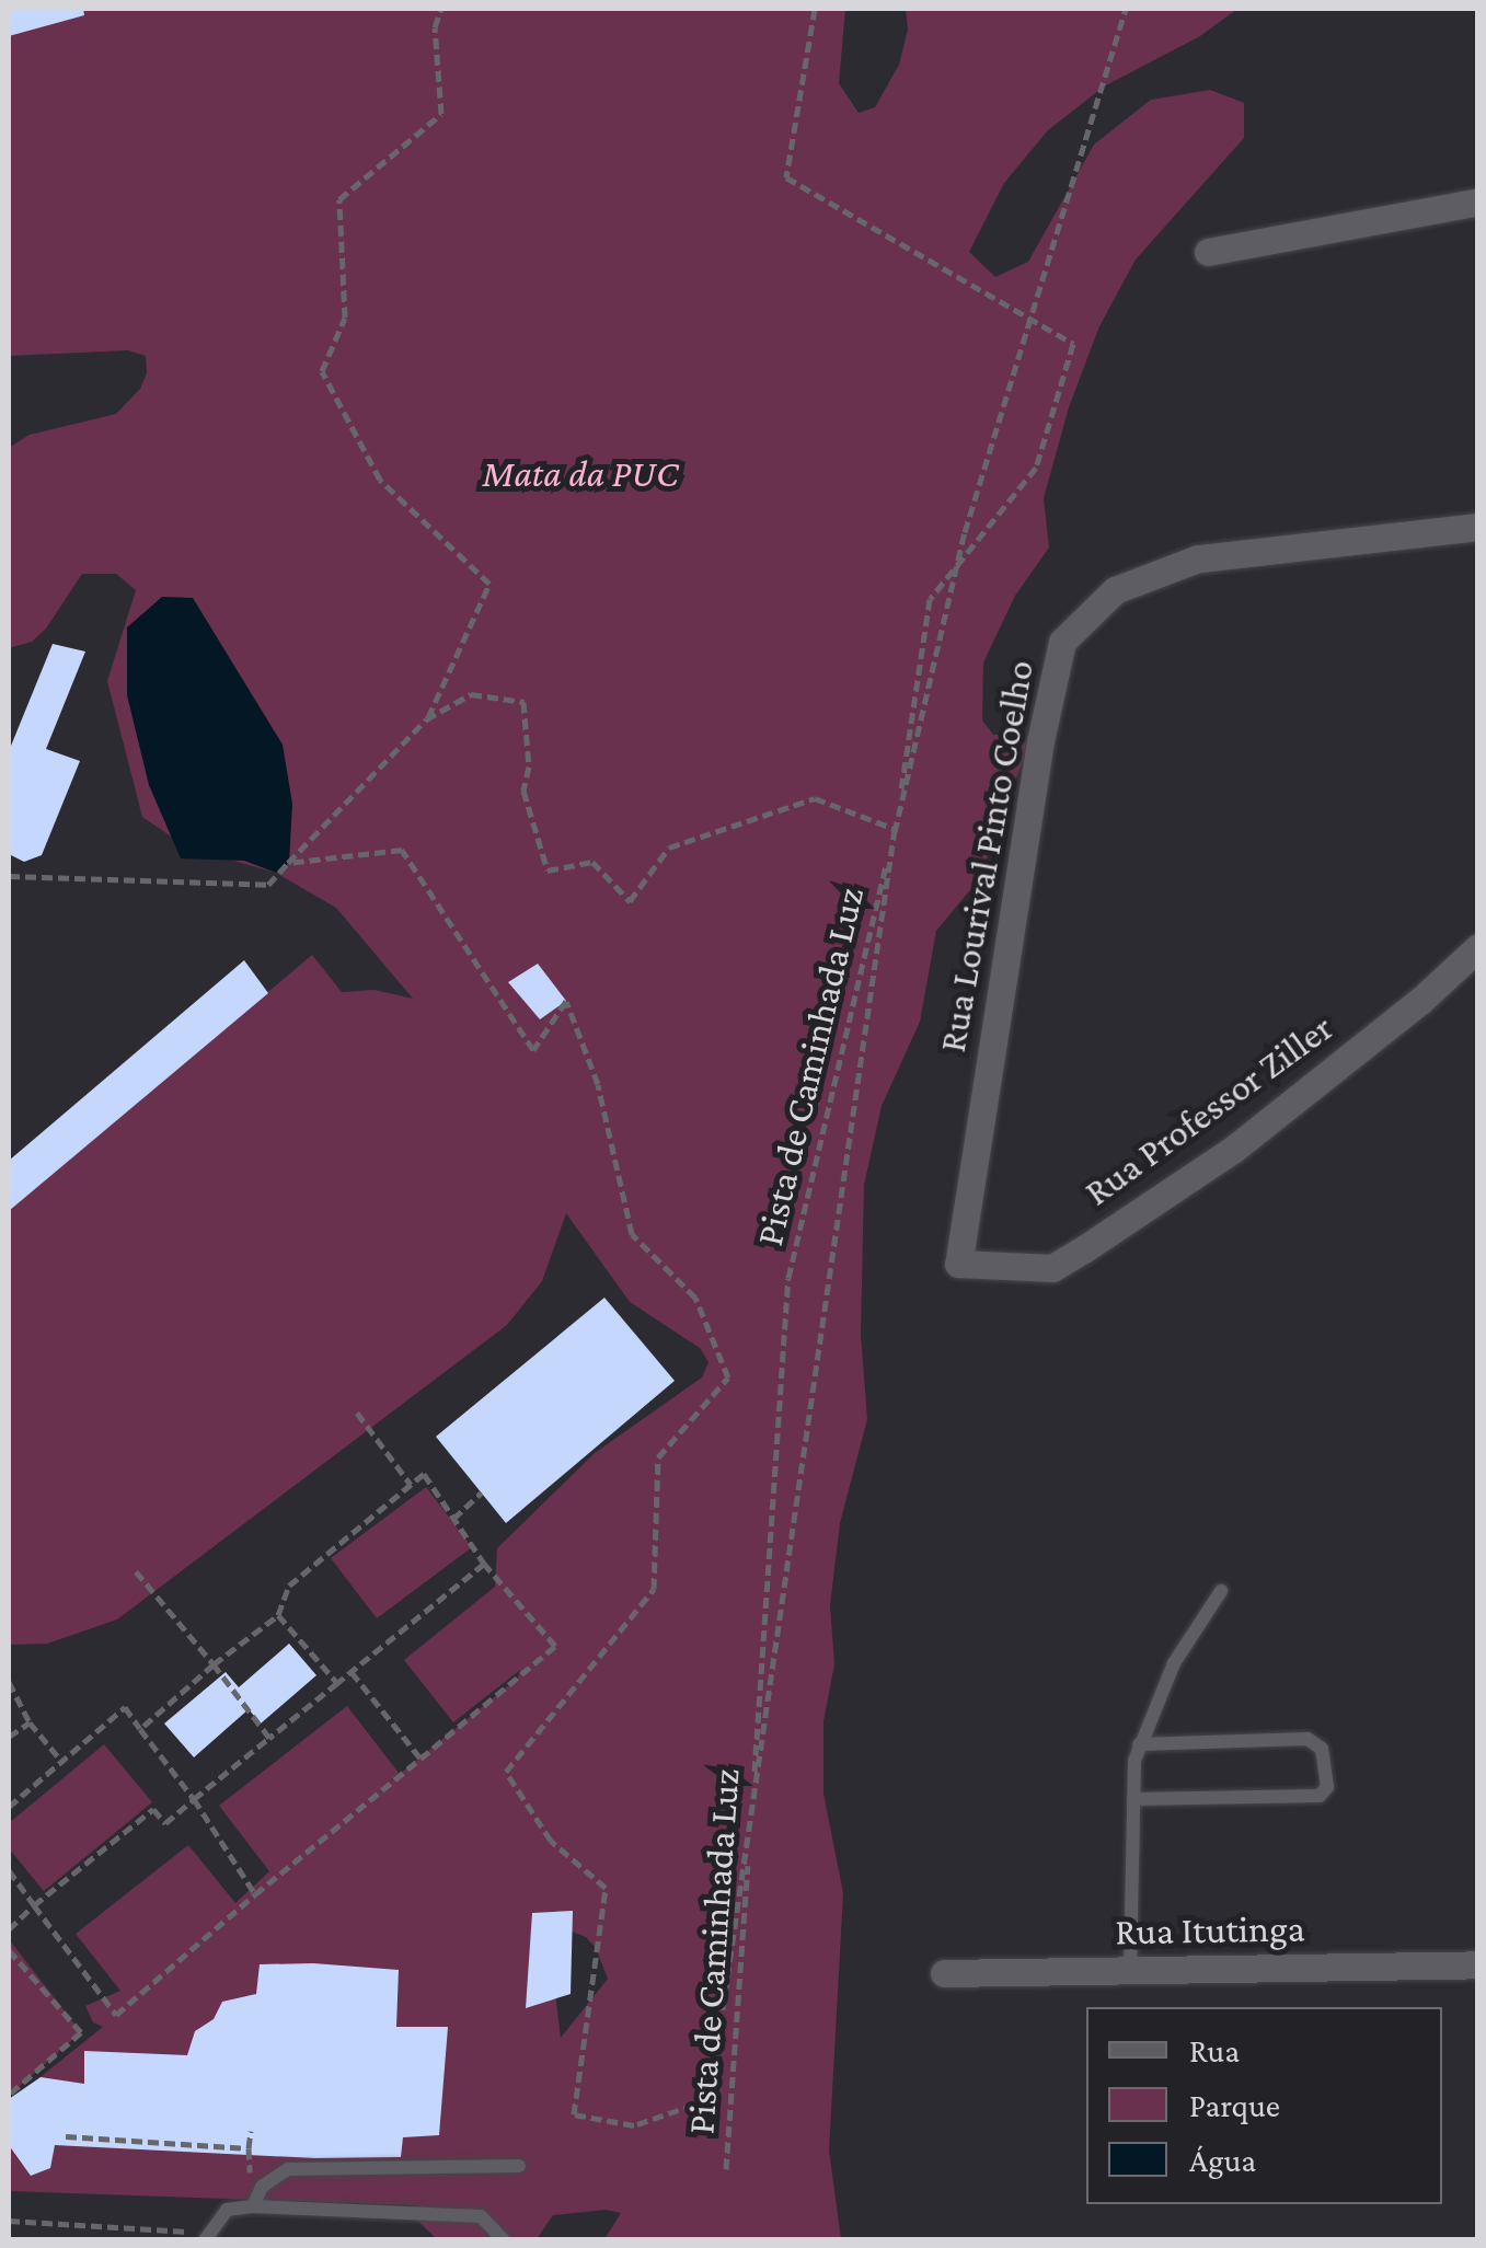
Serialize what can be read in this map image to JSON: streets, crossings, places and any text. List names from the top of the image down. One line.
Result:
{"streets":{"street":["Rua Lourival Pinto Coelho","Rua Professor Ziller","Rua Itutinga"],"path":["Pista de Caminhada Luz"]},"crossings":[["Rua Lourival Pinto Coelho","Rua Professor Ziller"]],"parks":["Mata da PUC"],"legend":["Rua","Parque","Água"]}
